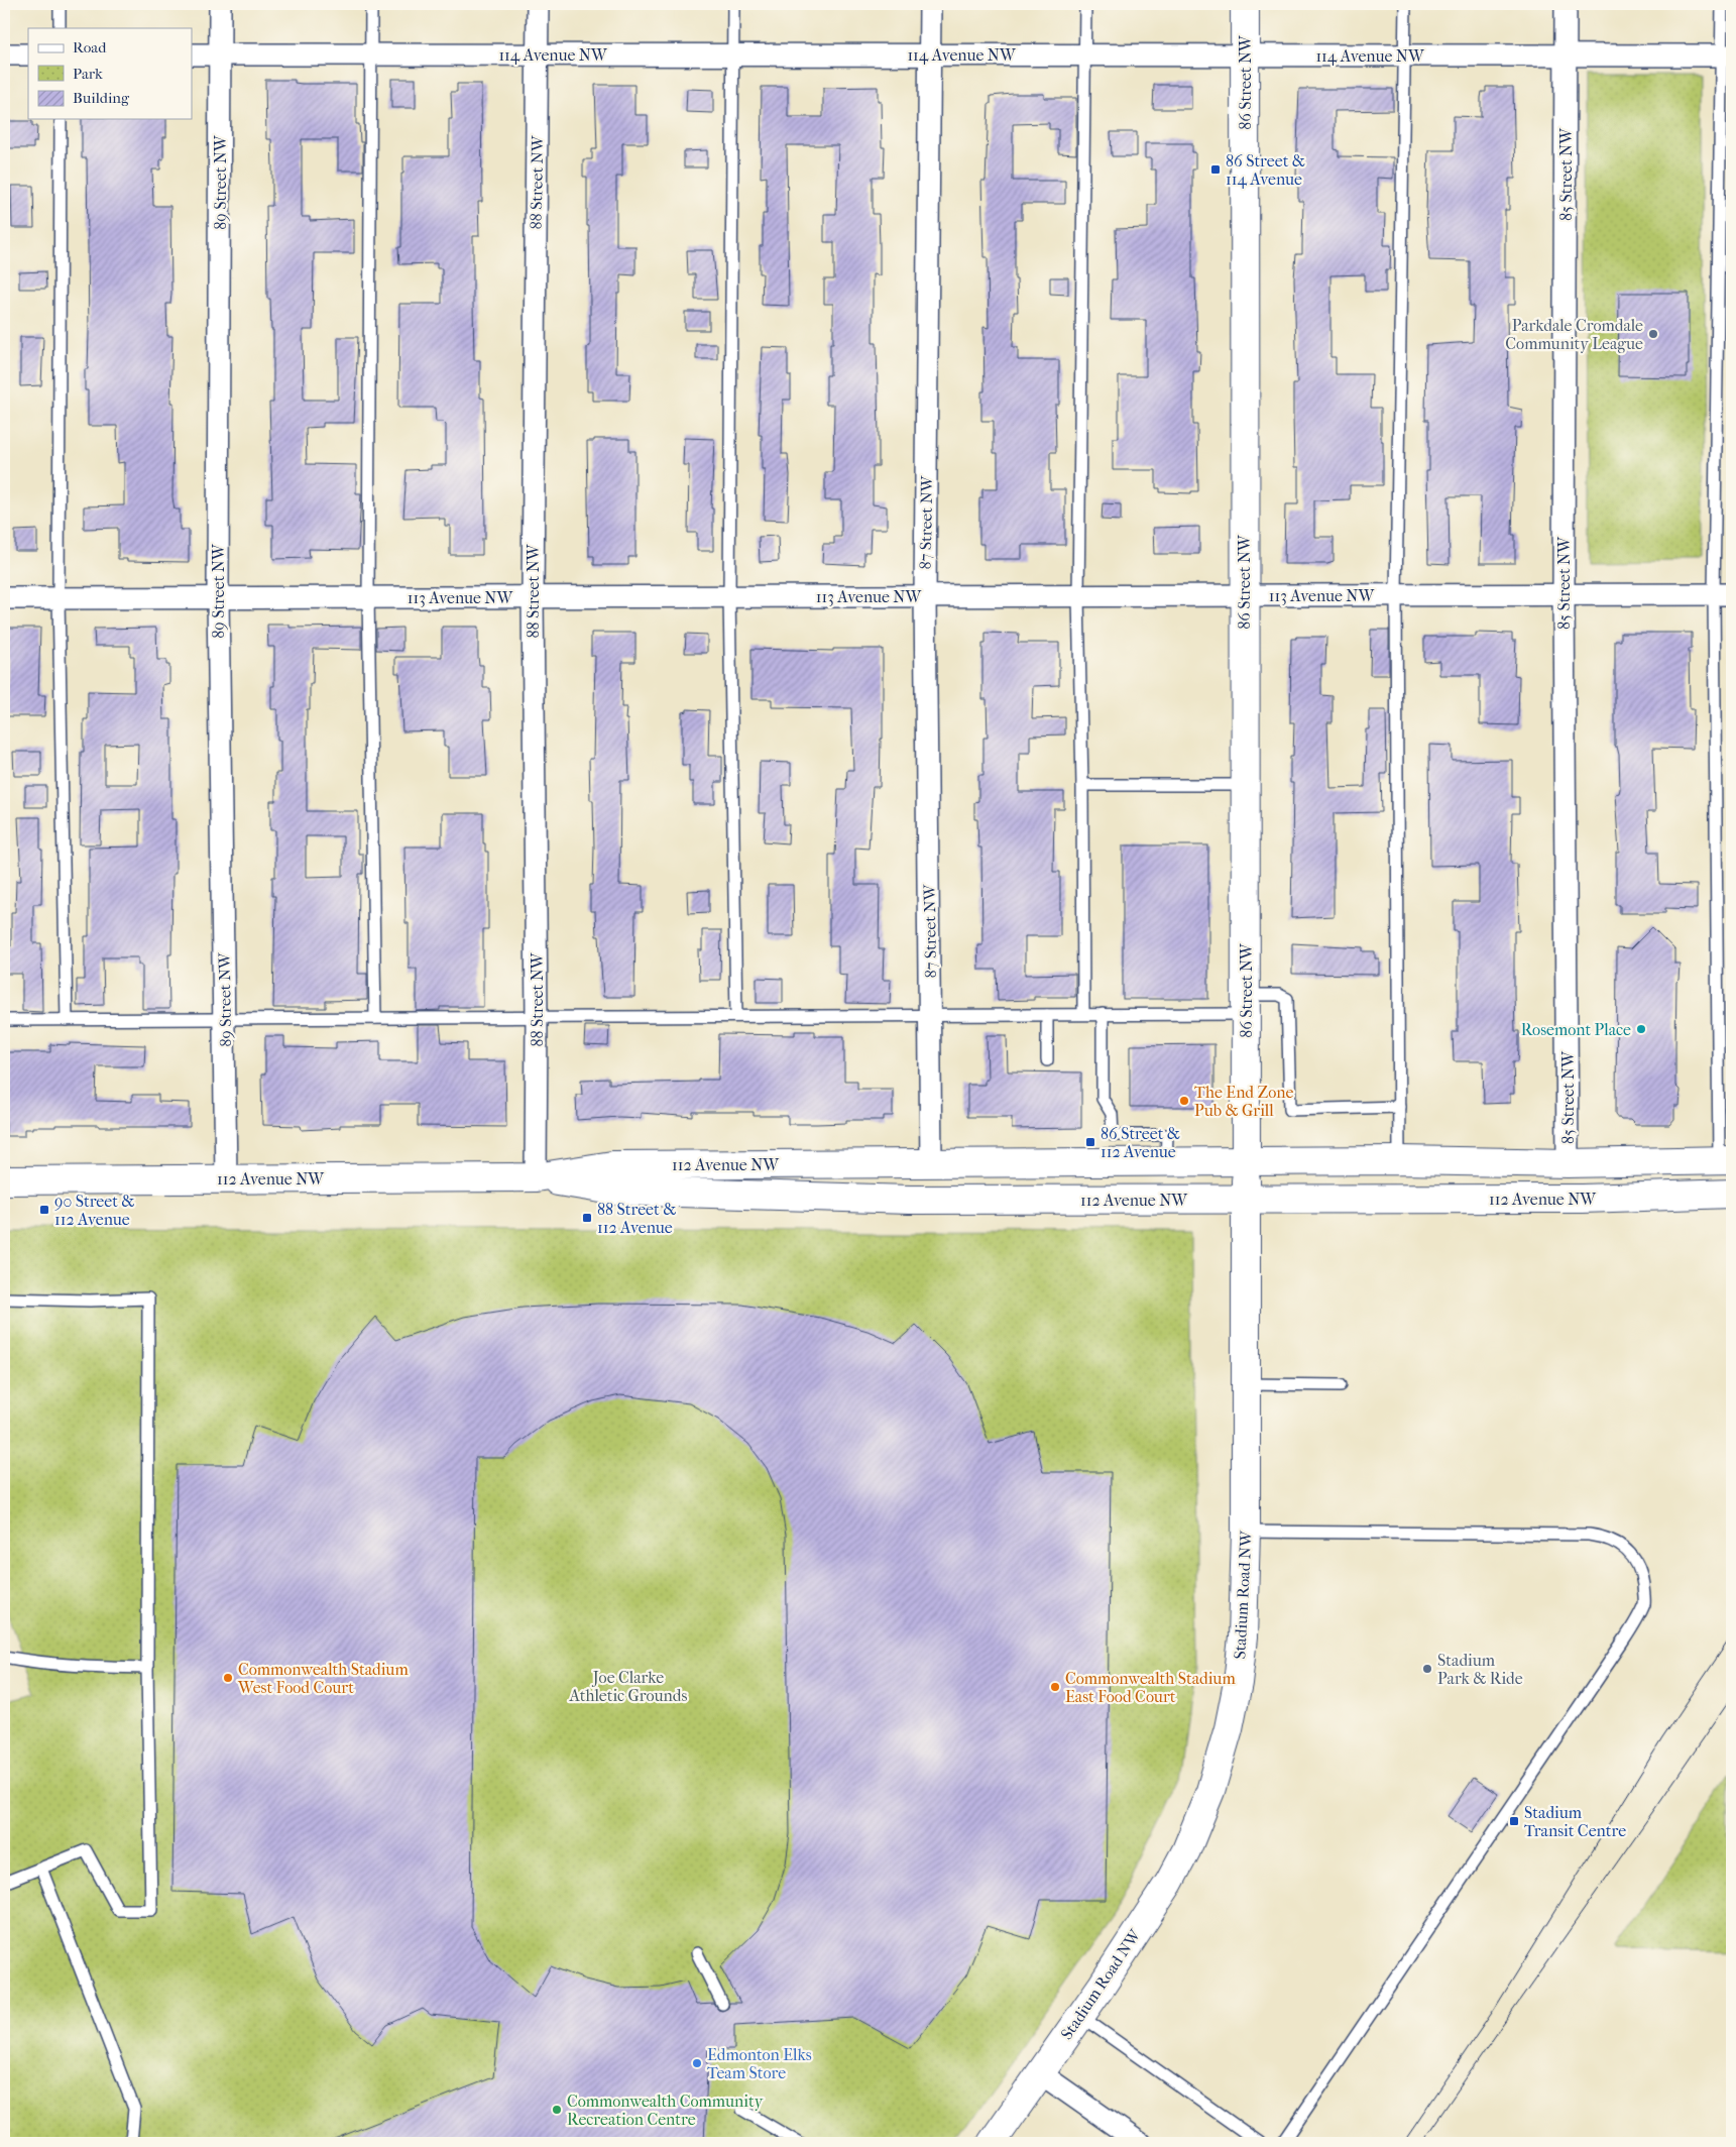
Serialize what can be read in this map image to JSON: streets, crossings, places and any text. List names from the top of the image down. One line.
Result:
{"streets":{"main road":["86 Street NW","112 Avenue NW","Stadium Road NW"],"street":["114 Avenue NW","85 Street NW","89 Street NW","88 Street NW","87 Street NW","113 Avenue NW"]},"crossings":[["114 Avenue NW","86 Street NW"],["114 Avenue NW","85 Street NW"],["114 Avenue NW","89 Street NW"],["114 Avenue NW","88 Street NW"],["114 Avenue NW","87 Street NW"],["86 Street NW","113 Avenue NW"],["86 Street NW","112 Avenue NW"],["86 Street NW","Stadium Road NW"],["85 Street NW","113 Avenue NW"],["85 Street NW","112 Avenue NW"],["89 Street NW","113 Avenue NW"],["89 Street NW","112 Avenue NW"],["88 Street NW","113 Avenue NW"],["88 Street NW","112 Avenue NW"],["87 Street NW","113 Avenue NW"],["87 Street NW","112 Avenue NW"],["112 Avenue NW","Stadium Road NW"]],"parks":["Joe Clarke Athletic Grounds"],"places":{"transit":["86 Street & 114 Avenue","86 Street & 112 Avenue","90 Street & 112 Avenue","88 Street & 112 Avenue","Stadium Transit Centre"],"other":["Parkdale Cromdale Community League","Rosemont Place","The End Zone Pub & Grill","Stadium Park & Ride","Commonwealth Stadium West Food Court","Commonwealth Stadium East Food Court","Edmonton Elks Team Store","Commonwealth Community Recreation Centre"]},"legend":["Road","Park","Building"]}
